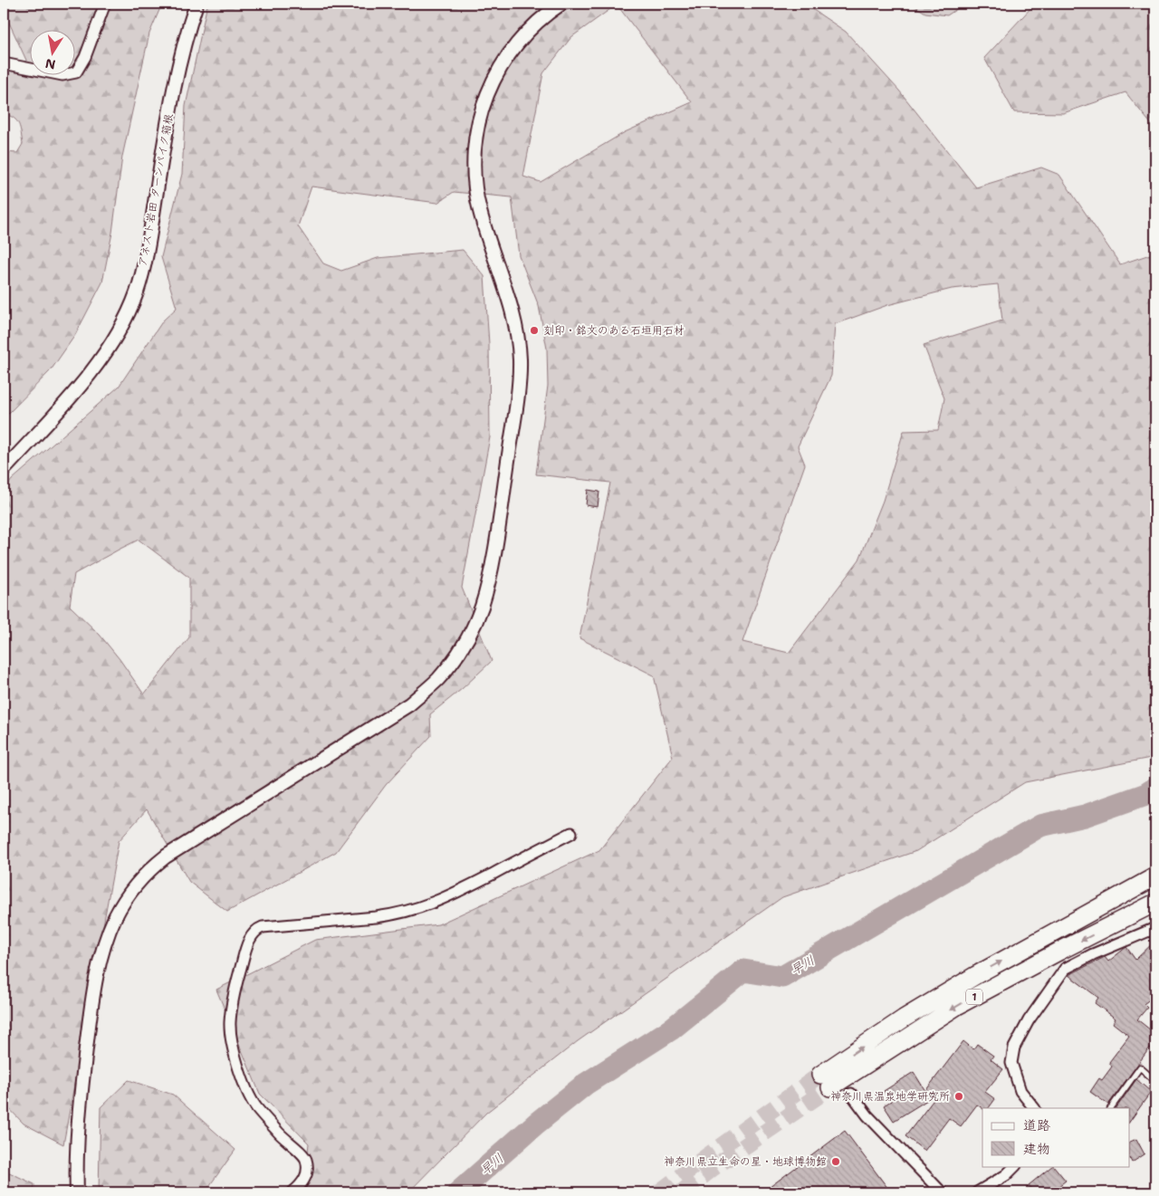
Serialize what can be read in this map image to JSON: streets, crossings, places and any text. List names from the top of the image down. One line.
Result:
{"streets":{"highway":["1"],"street":["アネスト岩田 ターンパイク箱根"]},"water":["早川"],"places":["刻印・銘文のある石垣用石材","神奈川県温泉地学研究所","神奈川県立生命の星・地球博物館"],"legend":["道路","建物"],"north":"bottom"}
